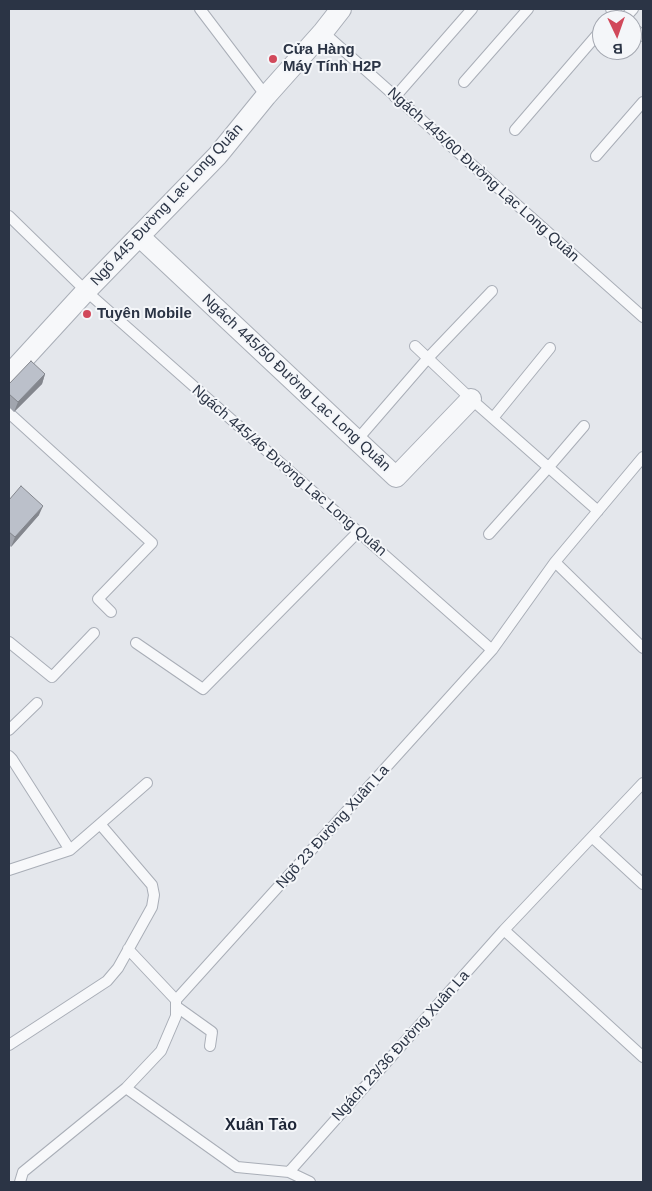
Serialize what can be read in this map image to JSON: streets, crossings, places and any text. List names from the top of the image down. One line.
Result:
{"streets":{"street":["Ngõ 445 Đường Lạc Long Quân","Ngách 445/50 Đường Lạc Long Quân"],"lane":["Ngách 445/60 Đường Lạc Long Quân","Ngách 445/46 Đường Lạc Long Quân","Ngõ 23 Đường Xuân La","Ngách 23/36 Đường Xuân La"]},"crossings":[["Ngách 445/60 Đường Lạc Long Quân","Ngõ 445 Đường Lạc Long Quân"],["Ngõ 445 Đường Lạc Long Quân","Ngách 445/50 Đường Lạc Long Quân"],["Ngõ 445 Đường Lạc Long Quân","Ngách 445/46 Đường Lạc Long Quân"],["Ngách 445/46 Đường Lạc Long Quân","Ngõ 23 Đường Xuân La"]],"districts":["Xuân Tảo"],"places":["Cửa Hàng Máy Tính H2P","Tuyên Mobile"],"north":"bottom"}
